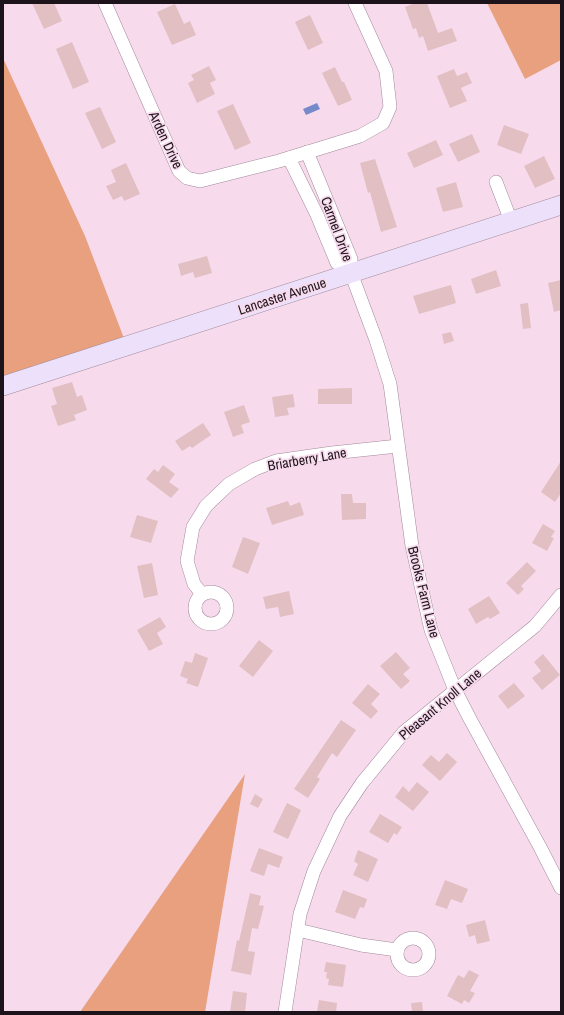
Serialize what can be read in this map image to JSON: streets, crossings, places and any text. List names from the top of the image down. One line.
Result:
{"streets":{"main road":["Lancaster Avenue"],"street":["Arden Drive","Carmel Drive","Briarberry Lane","Brooks Farm Lane","Pleasant Knoll Lane"]},"crossings":[["Arden Drive","Carmel Drive"],["Carmel Drive","Lancaster Avenue"],["Carmel Drive","Brooks Farm Lane"],["Lancaster Avenue","Brooks Farm Lane"],["Briarberry Lane","Brooks Farm Lane"],["Brooks Farm Lane","Pleasant Knoll Lane"]]}
